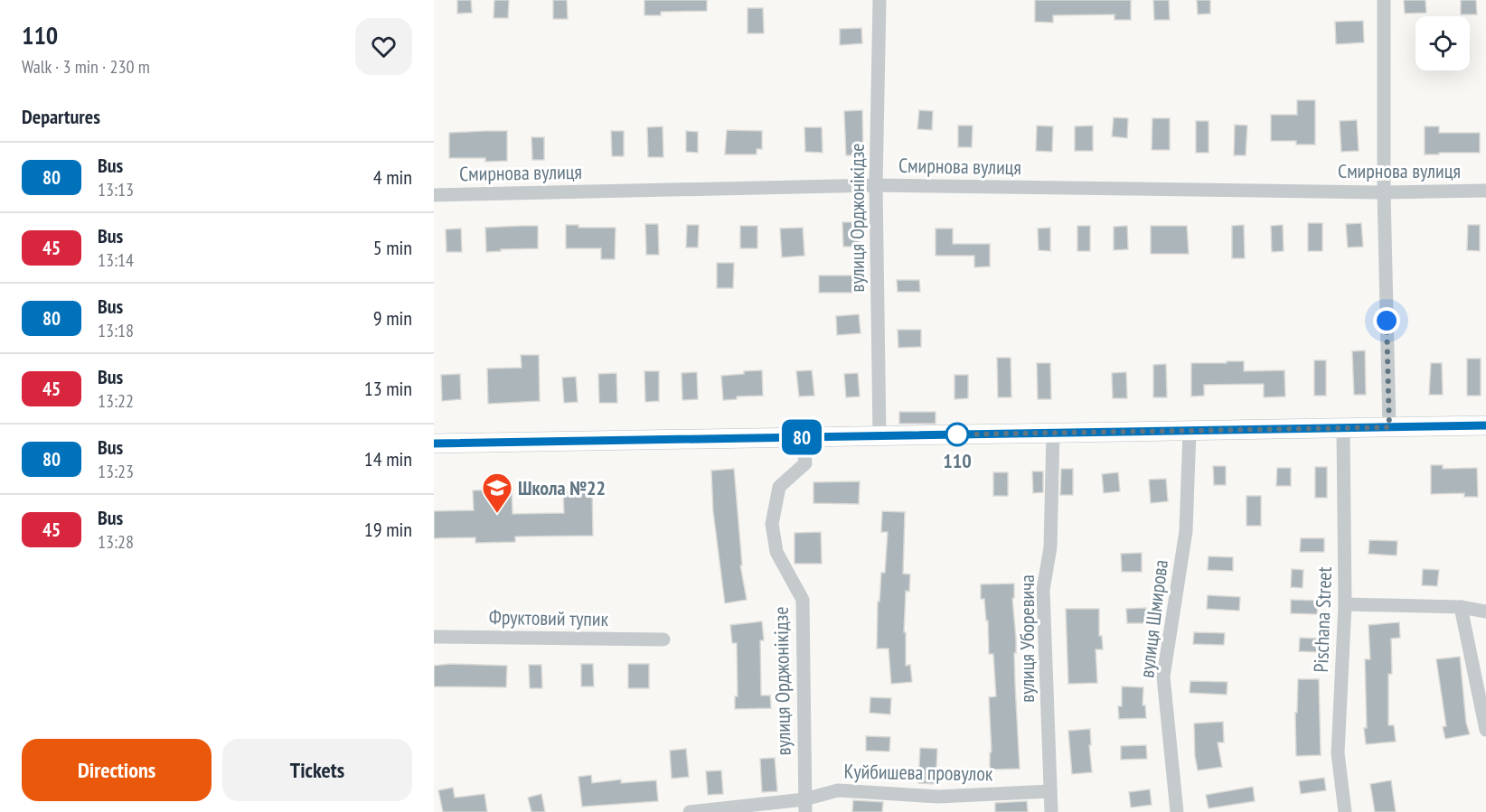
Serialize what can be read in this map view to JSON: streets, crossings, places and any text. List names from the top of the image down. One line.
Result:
{"streets":{"street":["Смирнова вулиця","вулиця Орджонікідзе","Фруктовий тупик","вулиця Шмирова","Pischana Street","вулиця Уборевича","Куйбишева провулок"]},"crossings":[["Смирнова вулиця","вулиця Орджонікідзе"],["вулиця Орджонікідзе","Куйбишева провулок"],["вулиця Уборевича","Куйбишева провулок"]],"places":{"other":["110"],"school or university":["Школа №22"]},"lines":["bus line 80"],"page":{"heading":[["110","Walk · 3 min · 230 m"],"Departures"],"on_map":"80","list":[{"mark":"80","name":"Bus","note":"13:13","value":"4 min"},{"mark":"45","name":"Bus","note":"13:14","value":"5 min"},{"mark":"80","name":"Bus","note":"13:18","value":"9 min"},{"mark":"45","name":"Bus","note":"13:22","value":"13 min"},{"mark":"80","name":"Bus","note":"13:23","value":"14 min"},{"mark":"45","name":"Bus","note":"13:28","value":"19 min"}],"buttons":["Directions","Tickets"]}}
